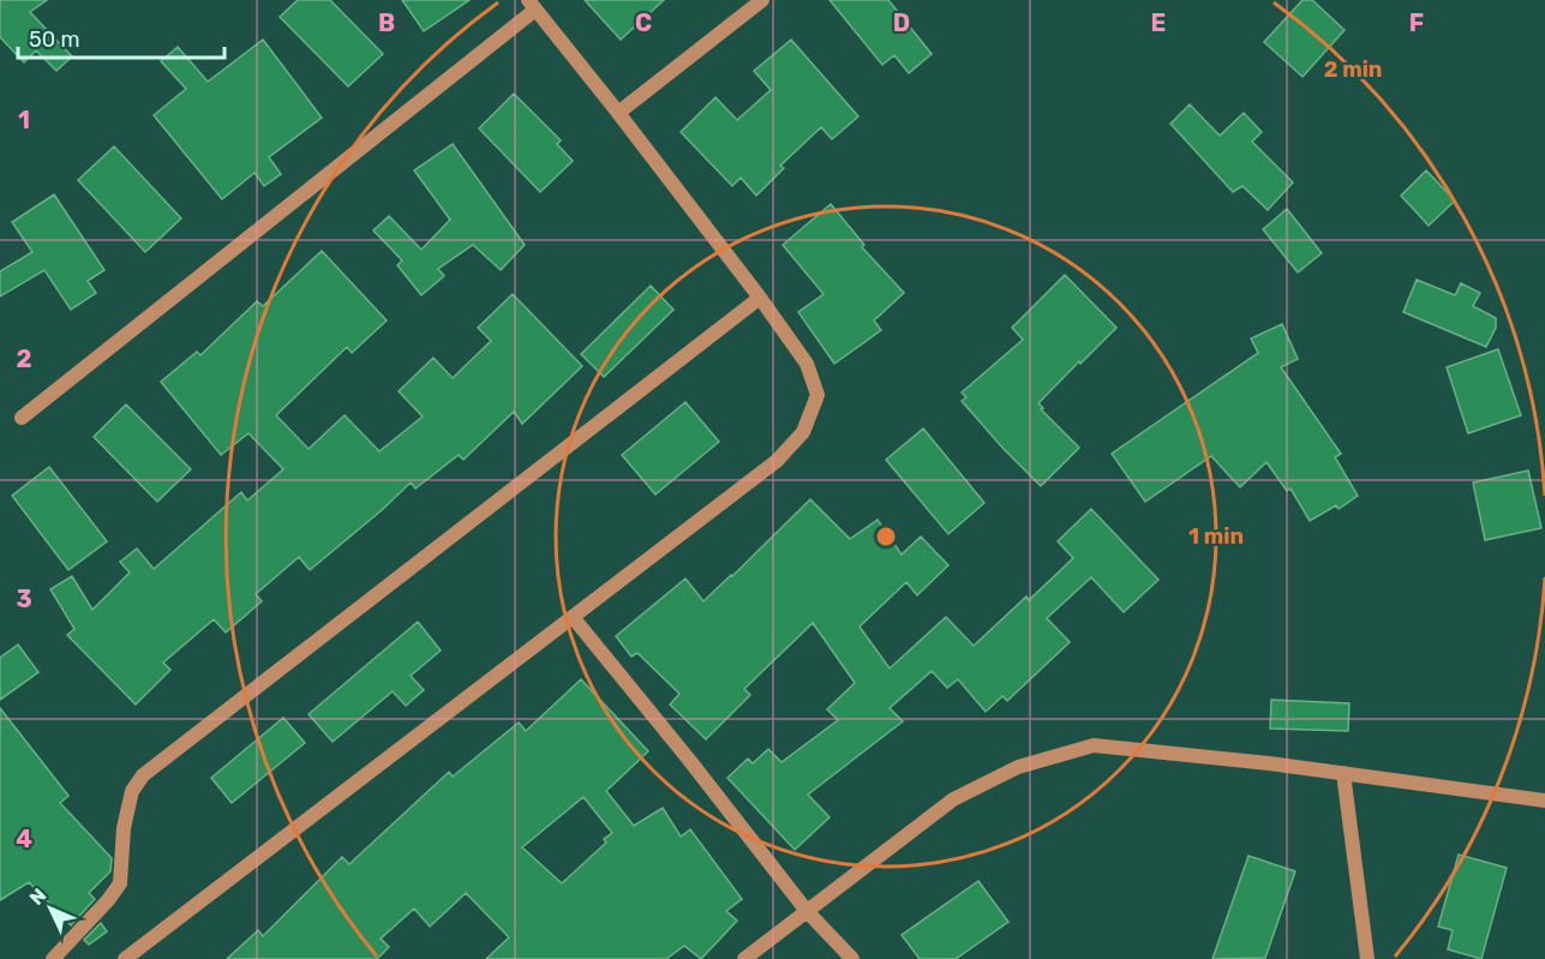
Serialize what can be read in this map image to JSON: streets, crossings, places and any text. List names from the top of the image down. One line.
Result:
{"scale_bar":"50 m","north":"top left","grid":{"columns":["B","C","D","E","F"],"rows":["1","2","3","4"]},"rings":["2 min","1 min"]}
